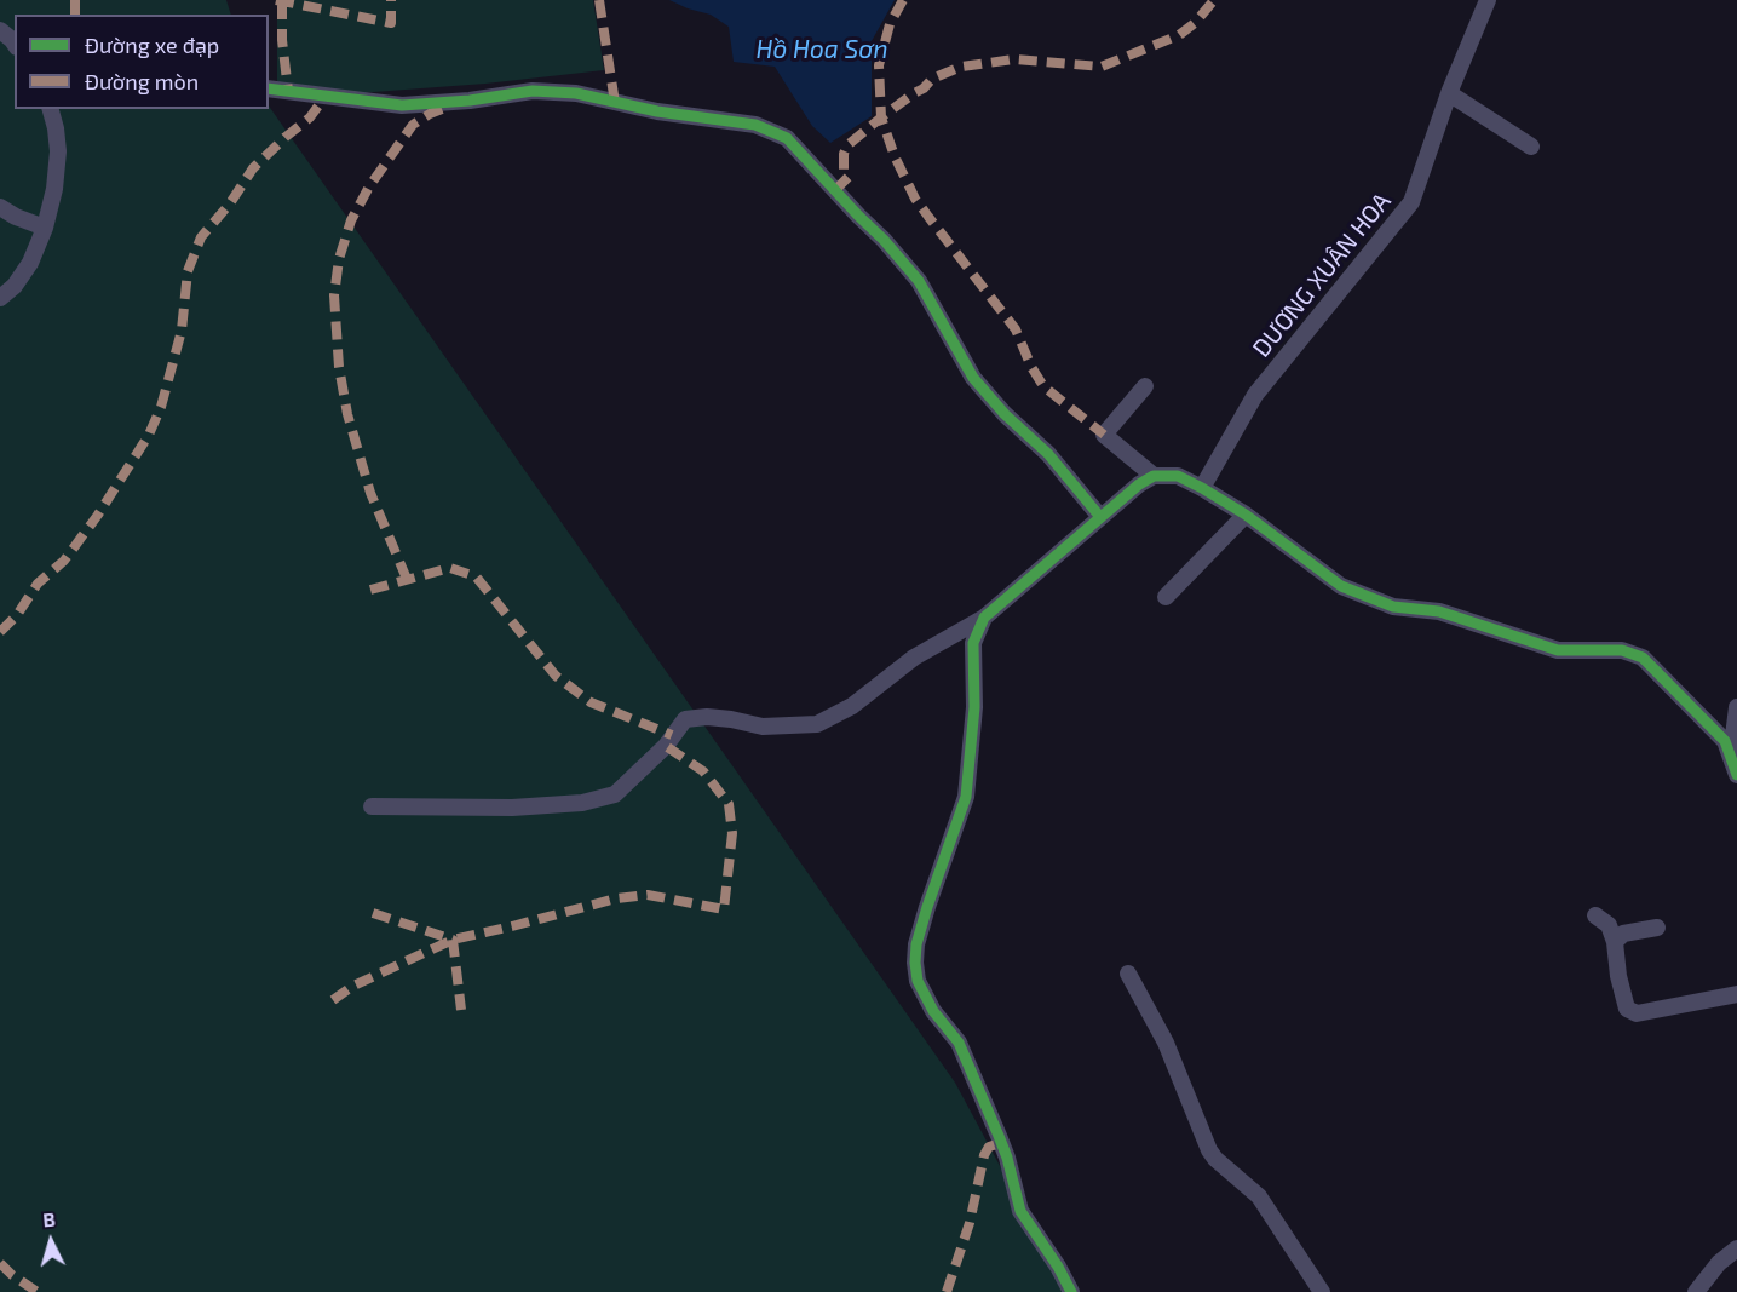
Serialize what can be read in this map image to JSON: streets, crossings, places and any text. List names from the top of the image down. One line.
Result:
{"streets":{"street":["DƯƠNG XUÂN HOA"]},"water":["Hồ Hoa Sơn"],"legend":["Đường xe đạp","Đường mòn"],"north":"top"}
